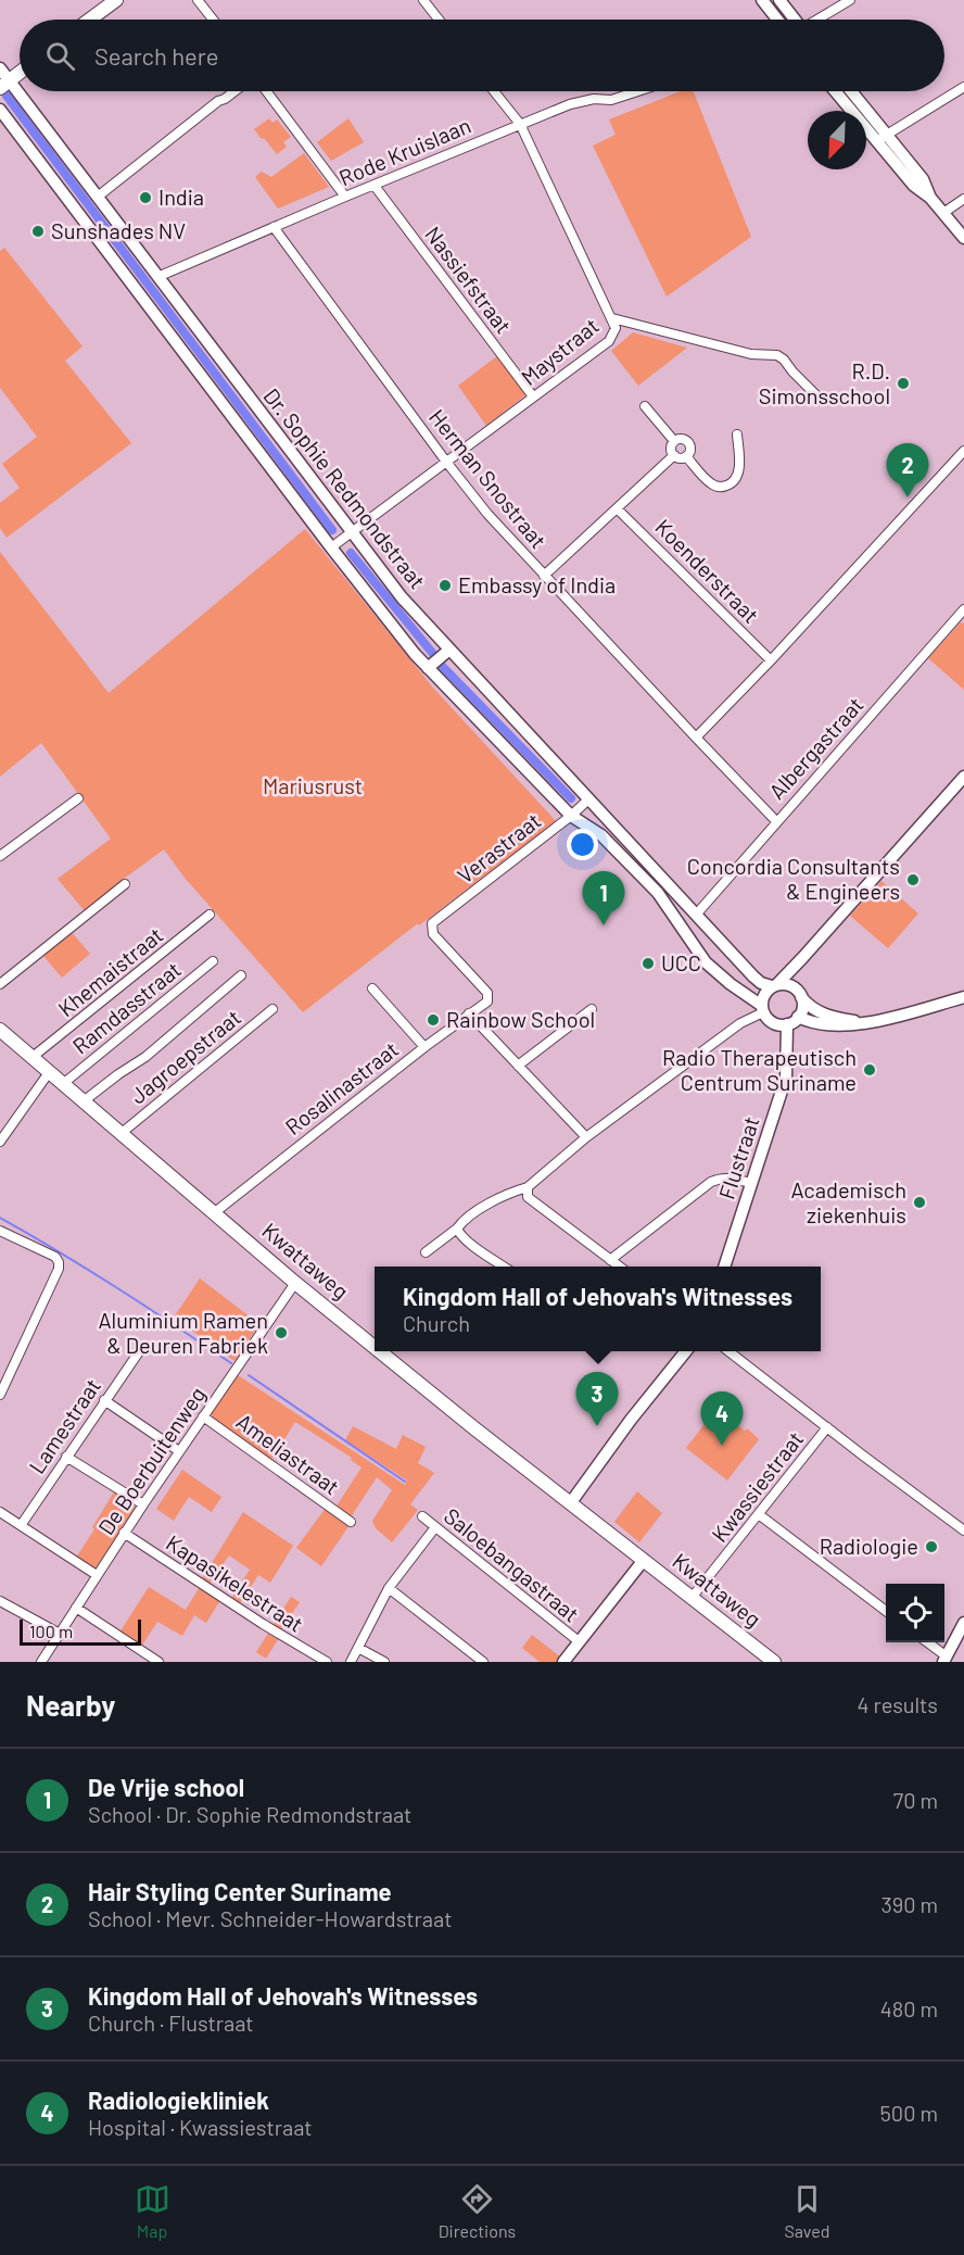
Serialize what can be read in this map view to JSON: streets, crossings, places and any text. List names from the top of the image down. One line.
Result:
{"streets":{"main road":["Kwattaweg"],"street":["Rode Kruislaan","Nassiefstraat","Maystraat","Herman Snostraat","Dr. Sophie Redmondstraat","Koenderstraat","Albergastraat","Verastraat","Khemaistraat","Ramdasstraat","Jagroepstraat","Rosalinastraat","Flustraat","Lamestraat","Ameliastraat","De Boerbuitenweg","Kwassiestraat","Saloebangastraat","Kapasikelestraat"]},"crossings":[["Rode Kruislaan","Nassiefstraat"],["Rode Kruislaan","Maystraat"],["Rode Kruislaan","Herman Snostraat"],["Rode Kruislaan","Dr. Sophie Redmondstraat"],["Nassiefstraat","Maystraat"],["Maystraat","Herman Snostraat"],["Maystraat","Dr. Sophie Redmondstraat"],["Herman Snostraat","Albergastraat"],["Dr. Sophie Redmondstraat","Albergastraat"],["Dr. Sophie Redmondstraat","Verastraat"],["Dr. Sophie Redmondstraat","Flustraat"],["Verastraat","Rosalinastraat"],["Khemaistraat","Kwattaweg"],["Ramdasstraat","Kwattaweg"],["Jagroepstraat","Kwattaweg"],["Rosalinastraat","Kwattaweg"],["Kwattaweg","De Boerbuitenweg"],["Kwattaweg","Kwassiestraat"],["Ameliastraat","De Boerbuitenweg"],["De Boerbuitenweg","Kapasikelestraat"]],"parks":["Mariusrust"],"places":["India","Sunshades NV","R.D. Simonsschool","Embassy of India","Concordia Consultants & Engineers","UCC","Rainbow School","Radio Therapeutisch Centrum Suriname","Academisch ziekenhuis","Aluminium Ramen & Deuren Fabriek","Radiologie"],"scale_bar":"100 m","north":"bottom left","page":{"search":"Search here","pins":["2","1","3","4"],"popup":["Kingdom Hall of Jehovah's Witnesses","Church"],"scale":"100 m","heading":["Nearby","4 results"],"list":[{"mark":"1","name":"De Vrije school","note":"School · Dr. Sophie Redmondstraat","value":"70 m"},{"mark":"2","name":"Hair Styling Center Suriname","note":"School · Mevr. Schneider-Howardstraat","value":"390 m"},{"mark":"3","name":"Kingdom Hall of Jehovah's Witnesses","note":"Church · Flustraat","value":"480 m"},{"mark":"4","name":"Radiologiekliniek","note":"Hospital · Kwassiestraat","value":"500 m"}],"nav":["Map","Directions","Saved"]}}
